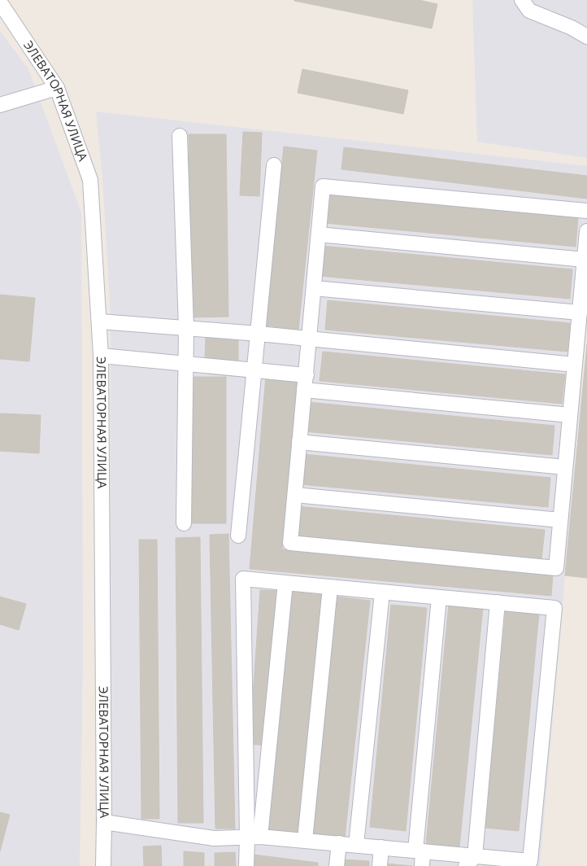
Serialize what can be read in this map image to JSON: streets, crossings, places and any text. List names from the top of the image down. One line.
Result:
{"streets":{"street":["ЭЛЕВАТОРНАЯ УЛИЦА"]}}
